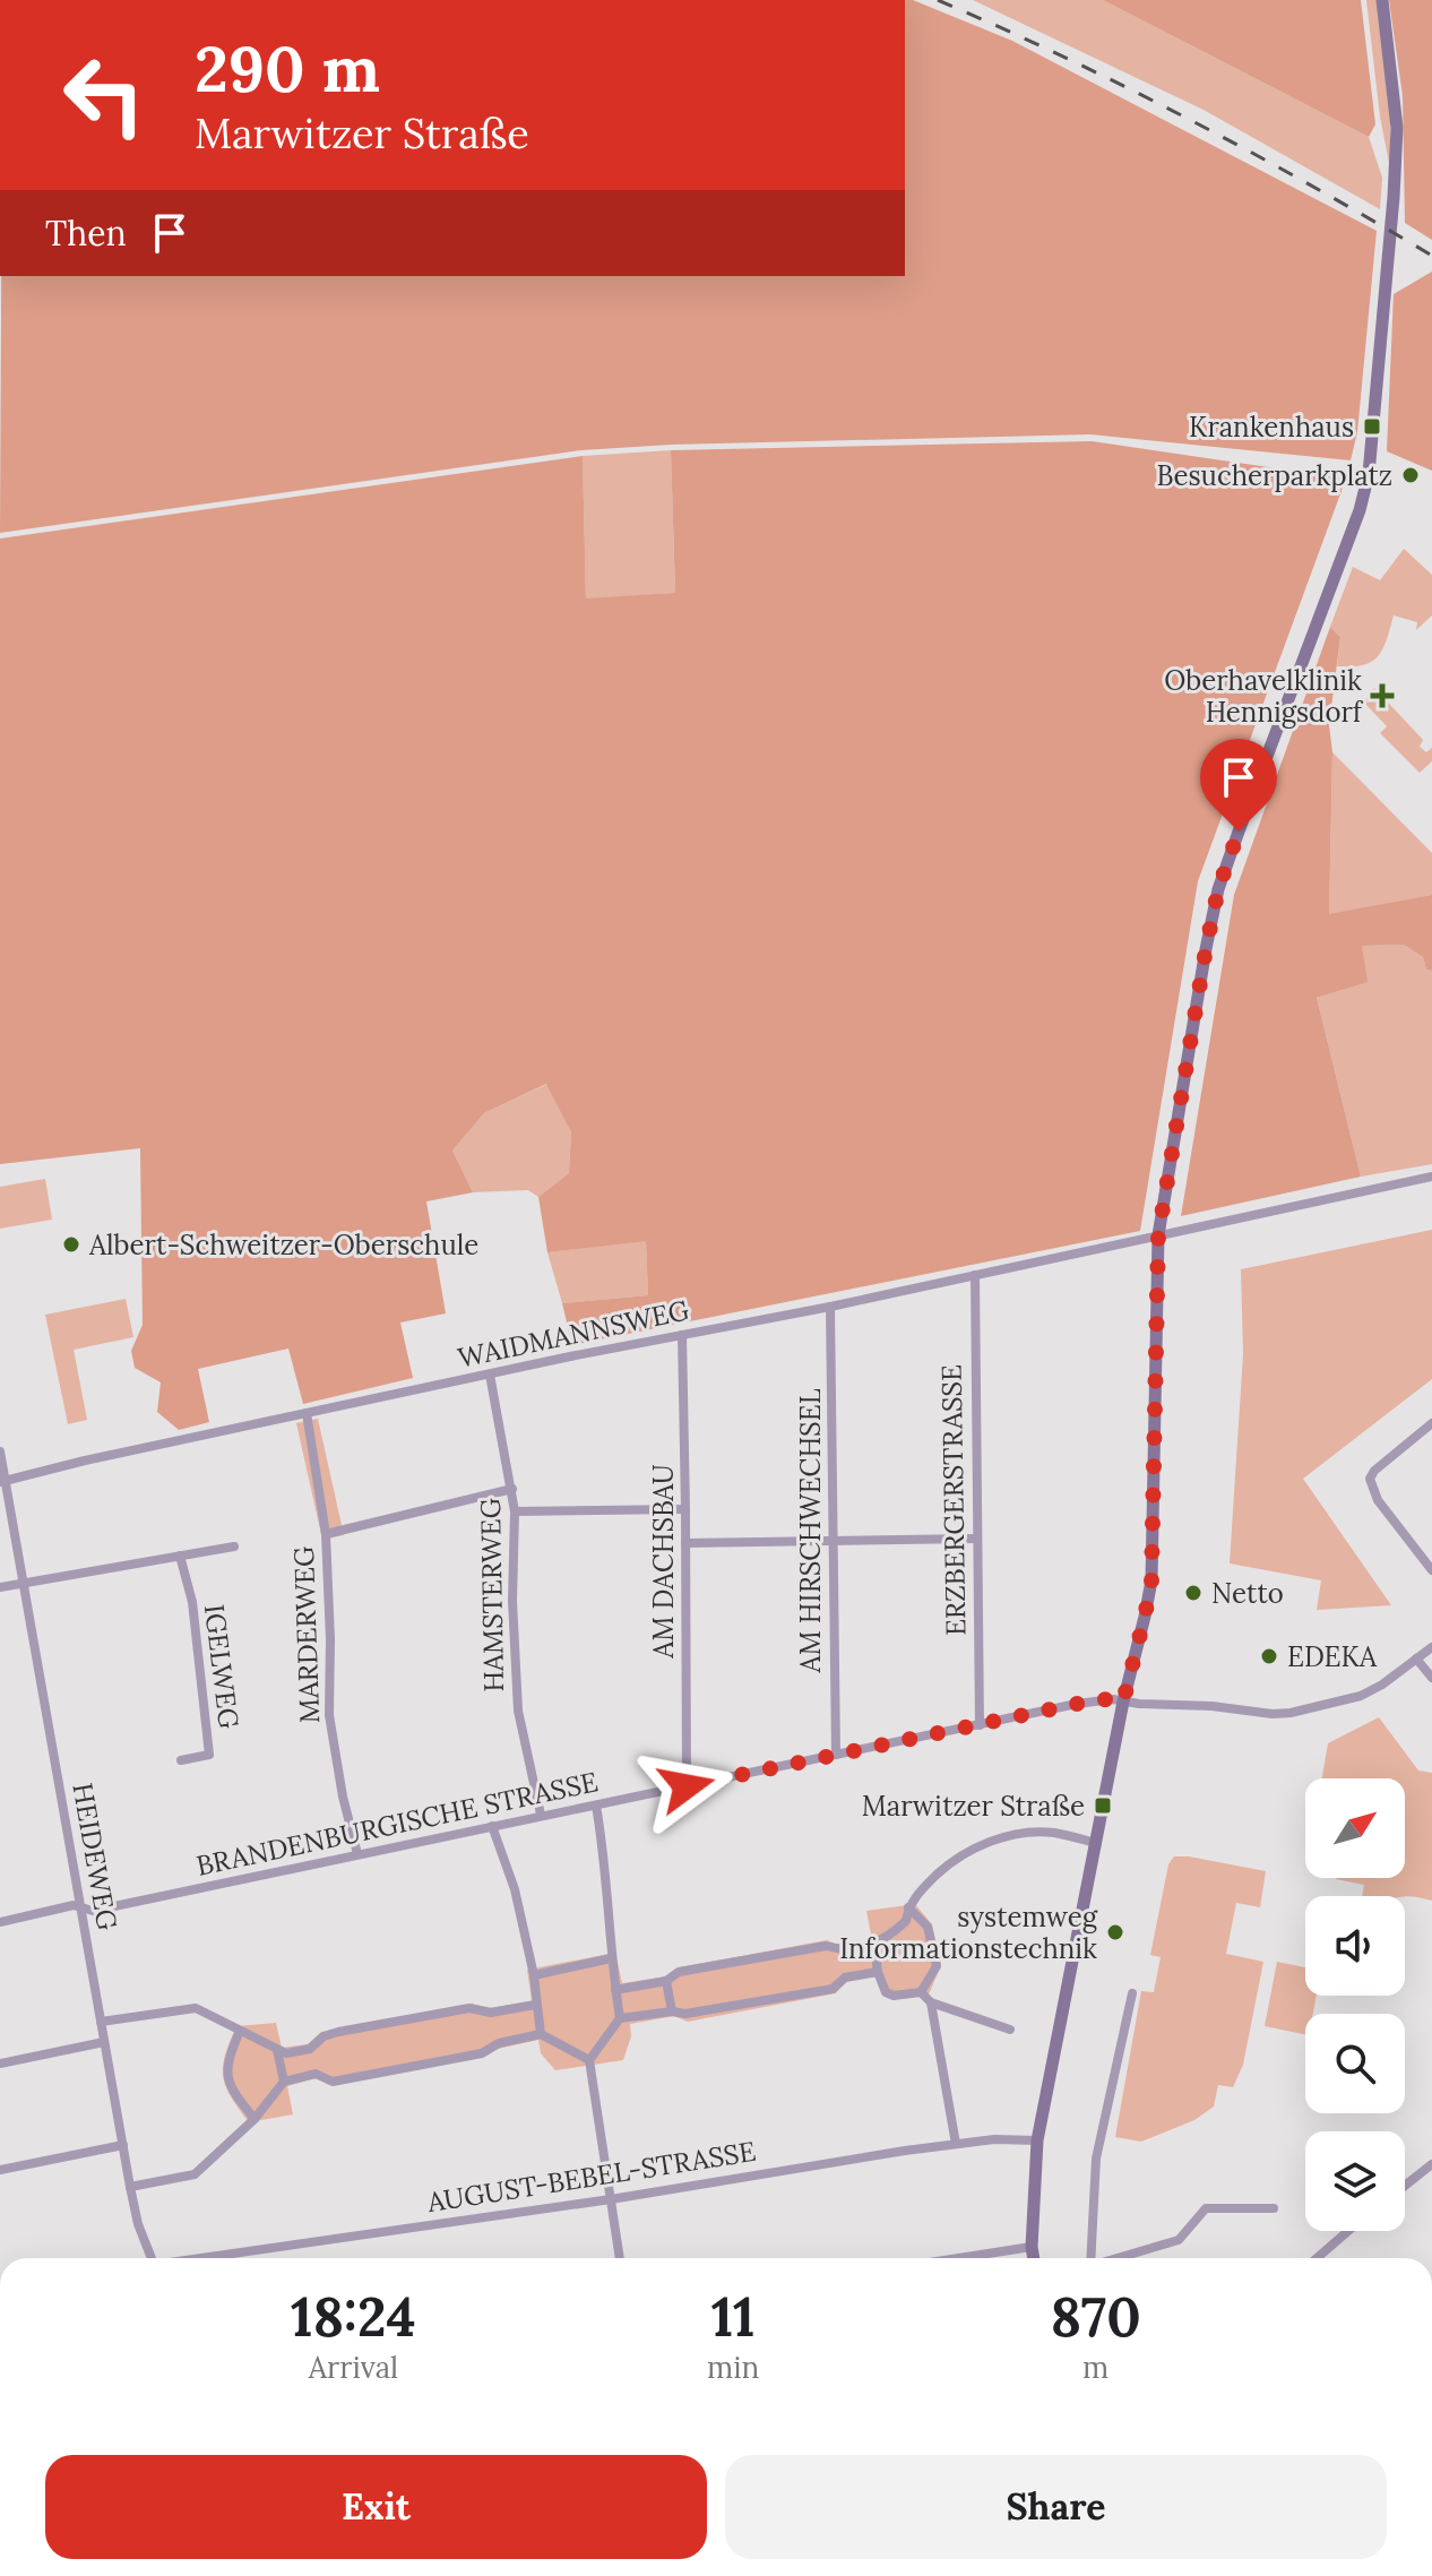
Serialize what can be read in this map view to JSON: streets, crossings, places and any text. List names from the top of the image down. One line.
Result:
{"streets":{"street":["WAIDMANNSWEG","ERZBERGERSTRASSE","AM HIRSCHWECHSEL","AM DACHSBAU","HAMSTERWEG","MARDERWEG","IGELWEG","BRANDENBURGISCHE STRASSE","HEIDEWEG","AUGUST-BEBEL-STRASSE"]},"crossings":[["WAIDMANNSWEG","ERZBERGERSTRASSE"],["WAIDMANNSWEG","AM HIRSCHWECHSEL"],["WAIDMANNSWEG","AM DACHSBAU"],["WAIDMANNSWEG","HAMSTERWEG"],["WAIDMANNSWEG","MARDERWEG"],["WAIDMANNSWEG","HEIDEWEG"],["ERZBERGERSTRASSE","BRANDENBURGISCHE STRASSE"],["AM HIRSCHWECHSEL","BRANDENBURGISCHE STRASSE"],["AM DACHSBAU","BRANDENBURGISCHE STRASSE"],["HAMSTERWEG","BRANDENBURGISCHE STRASSE"],["MARDERWEG","BRANDENBURGISCHE STRASSE"],["BRANDENBURGISCHE STRASSE","HEIDEWEG"]],"places":{"transit":["Krankenhaus","Marwitzer Straße"],"other":["Besucherparkplatz","Albert-Schweitzer-Oberschule","Netto","EDEKA","systemweg Informationstechnik"],"health":["Oberhavelklinik Hennigsdorf"]},"north":"top right","page":{"turn":["290 m","Marwitzer Straße"],"then":"Then","eta":["18:24","Arrival","11","min","870","m"],"buttons":["Exit","Share"]}}
